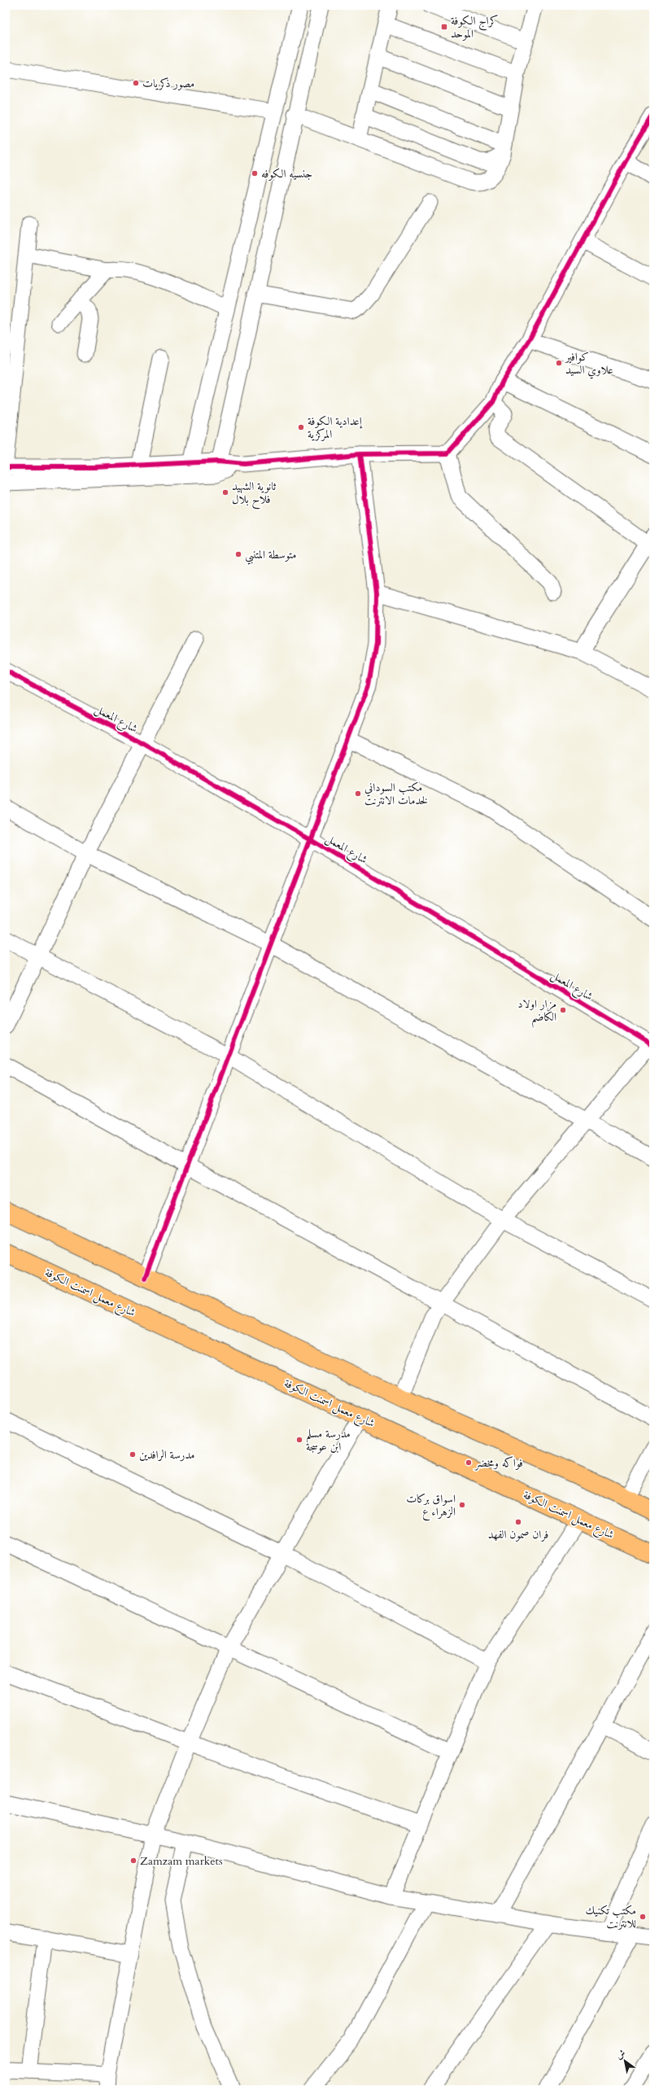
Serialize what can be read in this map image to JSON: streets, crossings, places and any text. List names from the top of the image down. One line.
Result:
{"streets":{"main road":["شارع معمل اسمنت الكوفة"],"street":["شارع المعمل"]},"places":{"transit":["كراج الكوفة الموحد"],"other":["مصور ذكريات","جنسيه الكوفه","كوافير علاوي السيد","إعدادية الكوفة المركزية","ثانوية الشهيد فلاح بلال","متوسطة المتنبي","مكتب السوداني لخدمات الانترنت","مزار اولاد الكاضم","مدرسة مسلم ابن عوسجة","مدرسة الرافدين","فواكه ومخضر","اسواق بركات الزهراء ع","فران صمون الفهد","Zamzam markets","مكتب تكنيك للانترنت"]},"north":"top left"}
